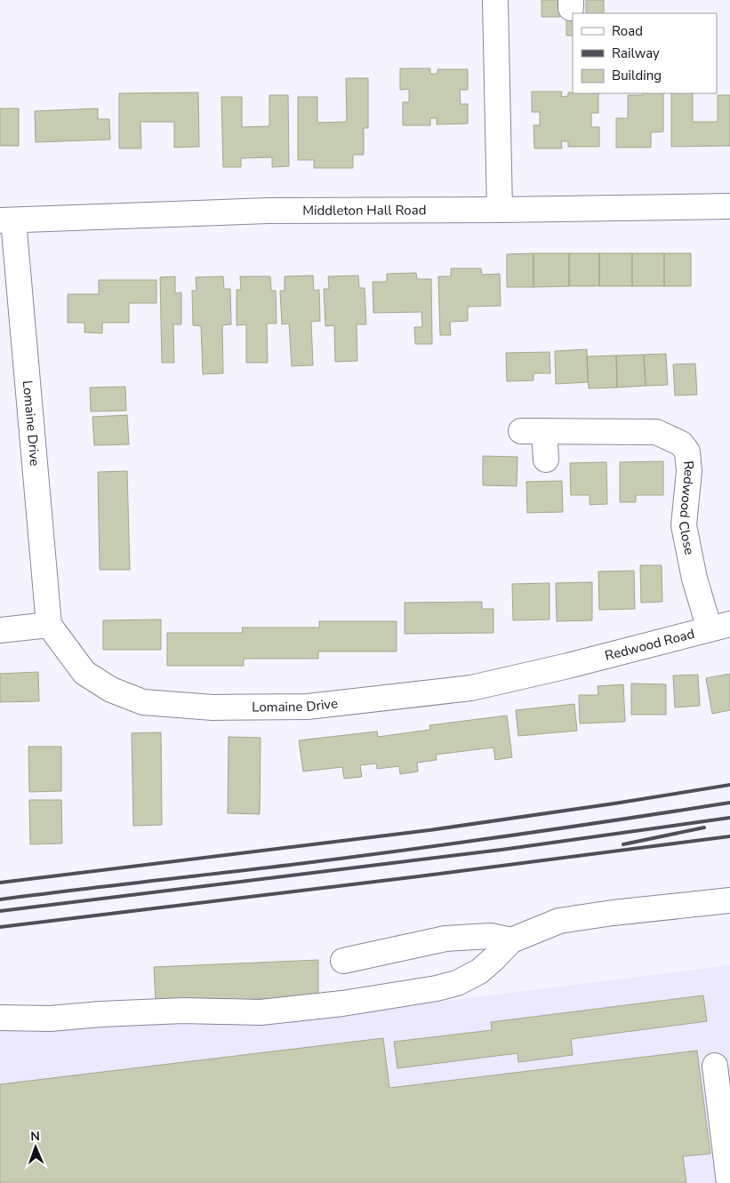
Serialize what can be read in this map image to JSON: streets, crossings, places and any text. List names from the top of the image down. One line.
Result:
{"streets":{"street":["Middleton Hall Road","Lomaine Drive","Redwood Close","Redwood Road"]},"crossings":[["Middleton Hall Road","Lomaine Drive"],["Lomaine Drive","Redwood Road"],["Redwood Close","Redwood Road"]],"legend":["Road","Railway","Building"],"north":"top"}
